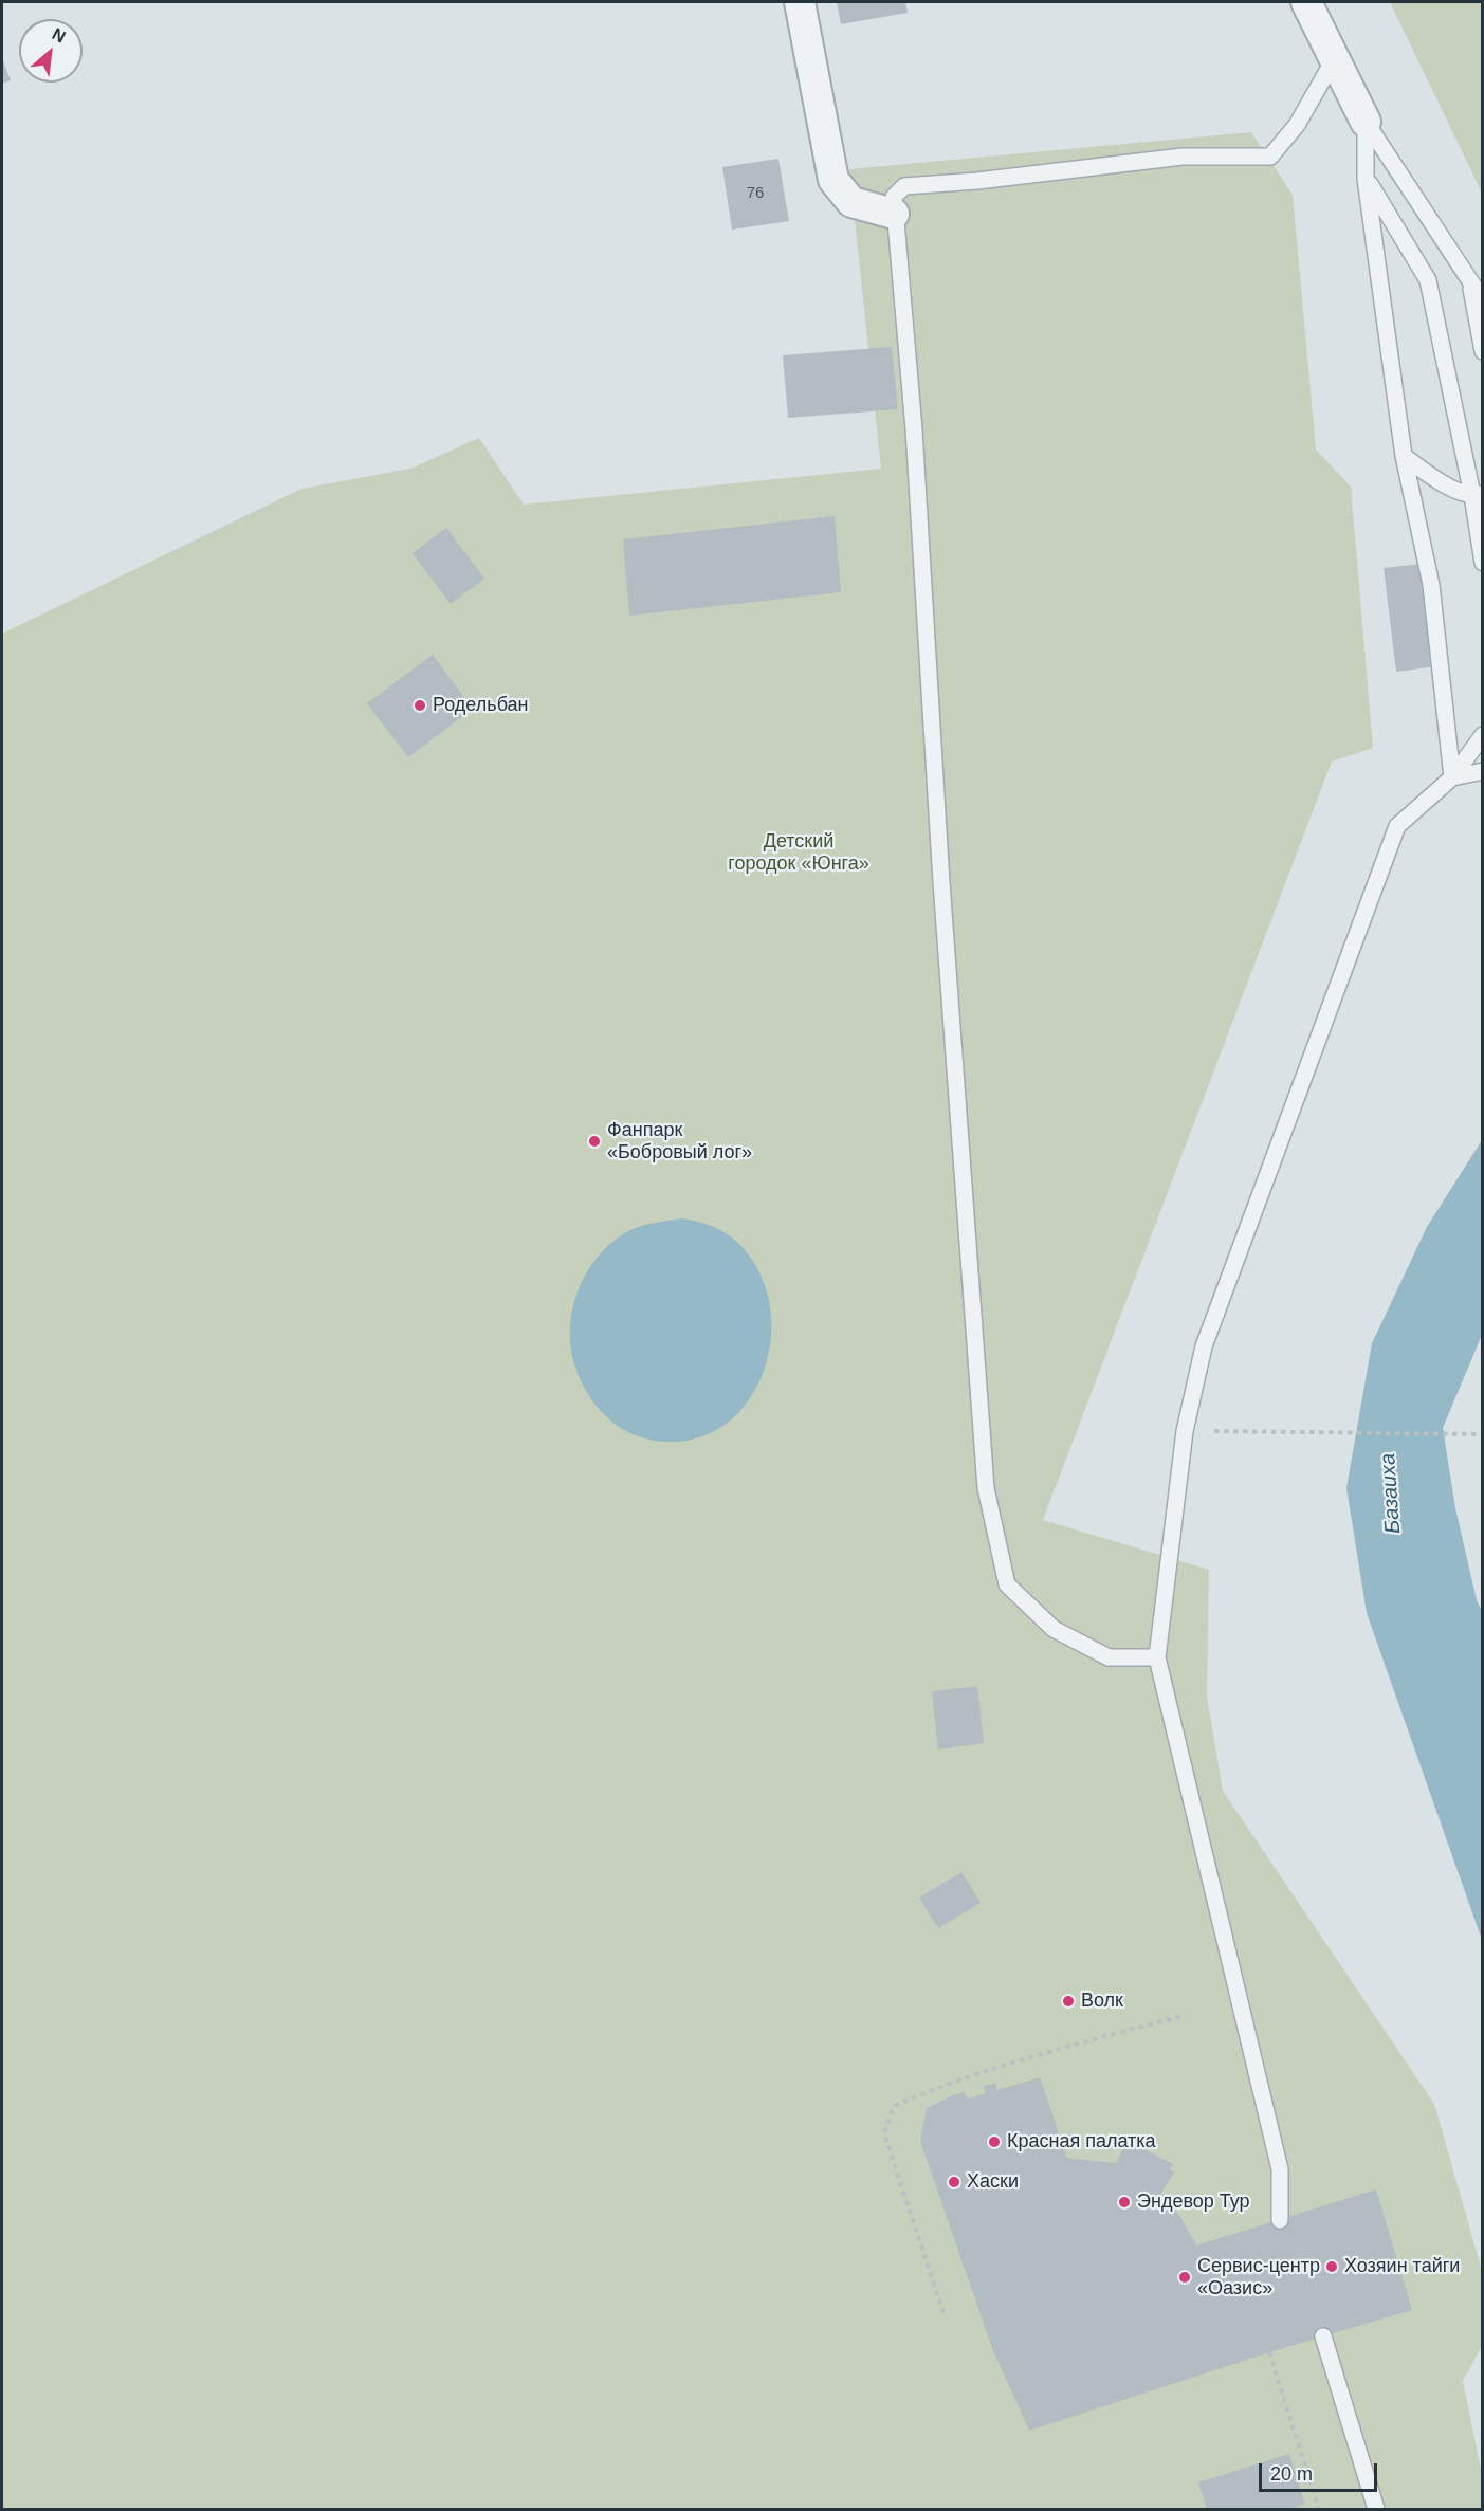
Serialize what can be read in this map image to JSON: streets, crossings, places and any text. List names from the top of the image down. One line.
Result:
{"water":["Базаиха"],"parks":["Детский городок «Юнга»"],"places":["Родельбан","Фанпарк «Бобровый лог»","Волк","Красная палатка","Хаски","Эндевор Тур","Хозяин тайги","Сервис-центр «Оазис»"],"house_numbers":["76"],"scale_bar":"20 m","north":"top right"}
